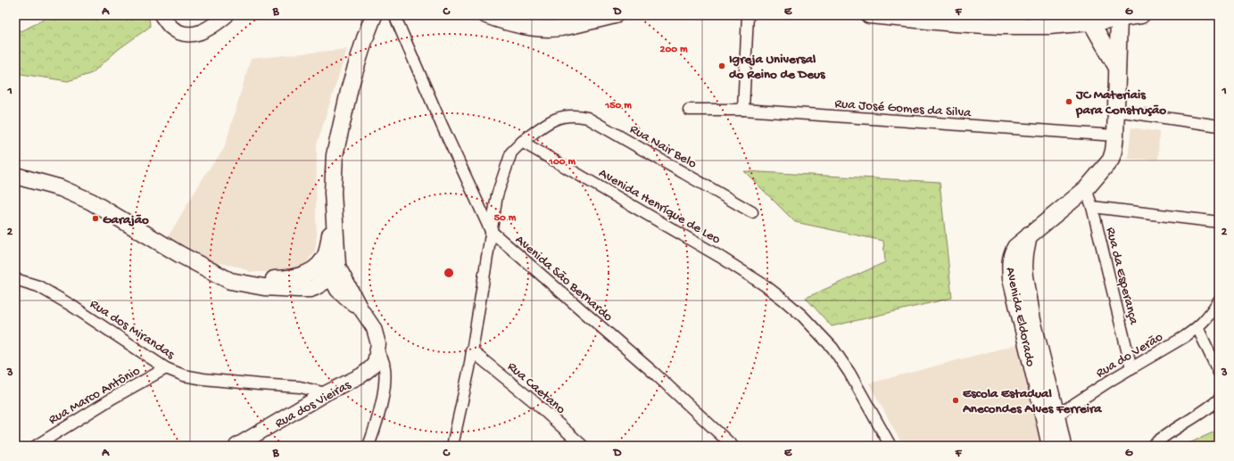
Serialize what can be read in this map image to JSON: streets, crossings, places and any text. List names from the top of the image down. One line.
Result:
{"streets":{"main road":["Avenida Eldorado"],"street":["Rua José Gomes da Silva","Rua Nair Belo","Avenida Henríque de Leo","Rua da Esperança","Avenida São Bernardo","Rua dos Mirandas","Rua do Verão","Rua Caetano","Rua Marco Antônio","Rua dos Vieiras"]},"crossings":[["Rua José Gomes da Silva","Avenida Eldorado"],["Rua Nair Belo","Avenida Henríque de Leo"],["Rua da Esperança","Avenida Eldorado"],["Rua da Esperança","Rua do Verão"],["Avenida Eldorado","Rua do Verão"],["Rua dos Mirandas","Rua Marco Antônio"],["Rua dos Mirandas","Rua dos Vieiras"]],"places":["Igreja Universal do Reino de Deus","JC Materiais para Construção","Garajão","Escola Estadual Anecondes Alves Ferreira"],"grid":{"columns":["A","B","C","D","E","F","G"],"rows":["1","2","3"]},"rings":["200 m","150 m","100 m","50 m"]}
